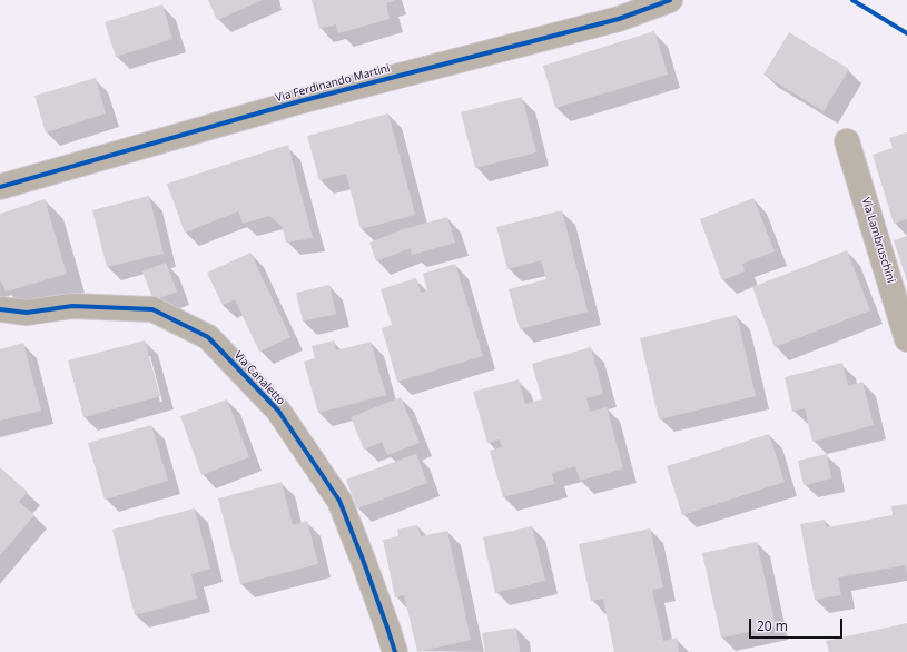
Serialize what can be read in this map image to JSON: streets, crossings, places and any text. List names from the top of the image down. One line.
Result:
{"streets":{"street":["Via Ferdinando Martini","Via Lambruschini","Via Canaletto"]},"scale_bar":"20 m"}
